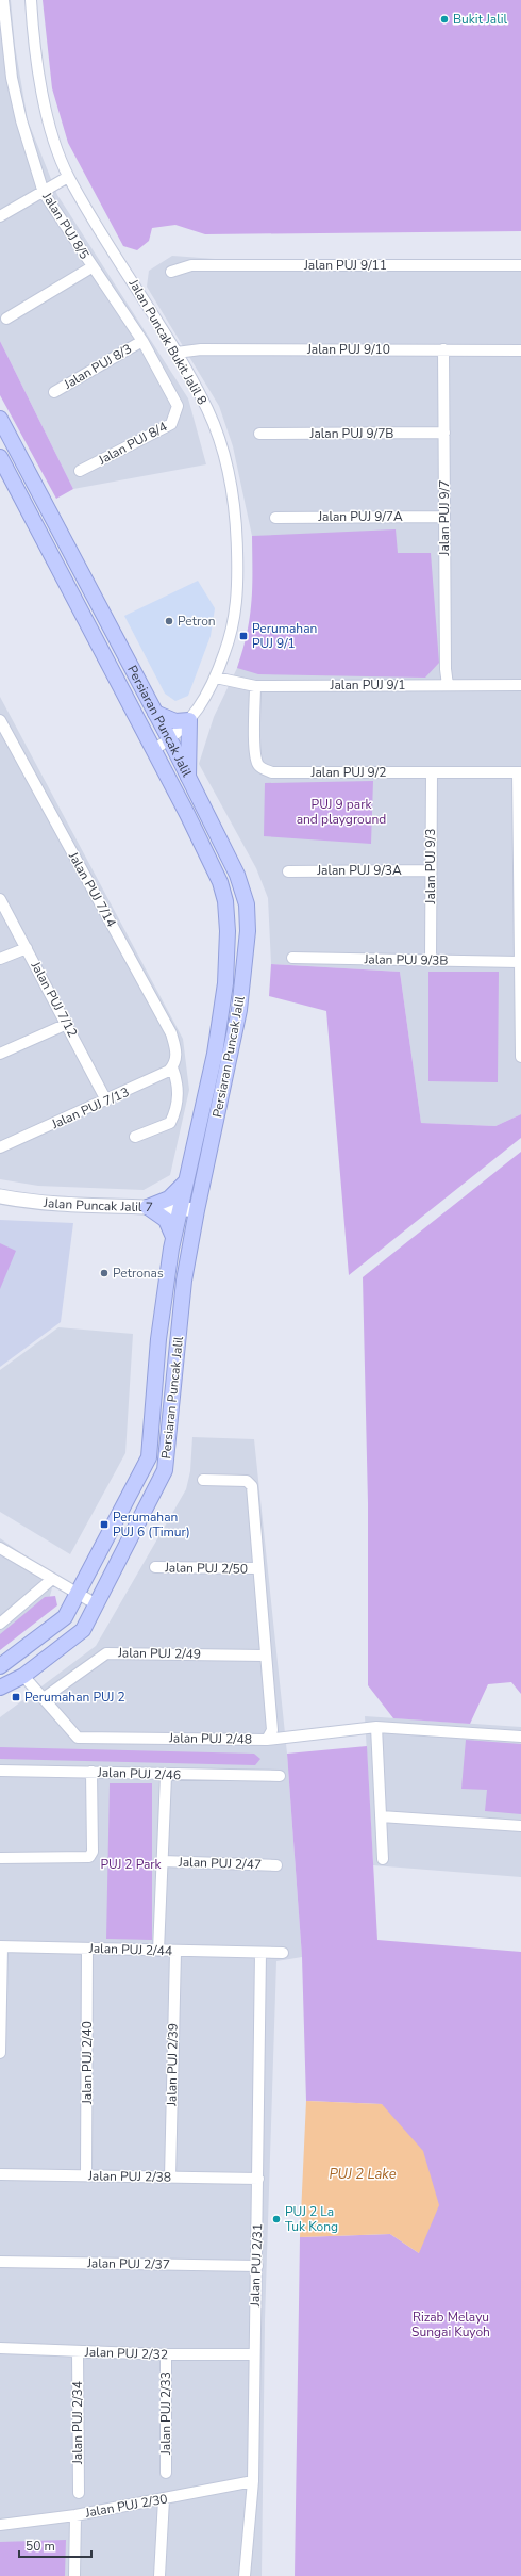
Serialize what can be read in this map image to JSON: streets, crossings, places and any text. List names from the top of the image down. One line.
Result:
{"streets":{"main road":["Persiaran Puncak Jalil"],"street":["Jalan PUJ 8/5","Jalan PUJ 9/11","Jalan Puncak Bukit Jalil 8","Jalan PUJ 9/10","Jalan PUJ 8/3","Jalan PUJ 9/7B","Jalan PUJ 8/4","Jalan PUJ 9/7A","Jalan PUJ 9/7","Jalan PUJ 9/1","Jalan PUJ 9/2","Jalan PUJ 9/3","Jalan PUJ 9/3A","Jalan PUJ 7/14","Jalan PUJ 9/3B","Jalan PUJ 7/12","Jalan PUJ 7/13","Jalan Puncak Jalil 7","Jalan PUJ 2/50","Jalan PUJ 2/49","Jalan PUJ 2/48","Jalan PUJ 2/46","Jalan PUJ 2/47","Jalan PUJ 2/44","Jalan PUJ 2/40","Jalan PUJ 2/39","Jalan PUJ 2/38","Jalan PUJ 2/37","Jalan PUJ 2/31","Jalan PUJ 2/32","Jalan PUJ 2/33","Jalan PUJ 2/34","Jalan PUJ 2/30"]},"crossings":[["Jalan PUJ 8/5","Jalan PUJ 8/3"],["Jalan PUJ 8/5","Jalan PUJ 8/4"],["Jalan Puncak Bukit Jalil 8","Jalan PUJ 9/10"],["Jalan Puncak Bukit Jalil 8","Jalan PUJ 9/1"],["Jalan Puncak Bukit Jalil 8","Persiaran Puncak Jalil"],["Jalan PUJ 9/10","Jalan PUJ 9/7"],["Jalan PUJ 9/7B","Jalan PUJ 9/7"],["Jalan PUJ 9/7A","Jalan PUJ 9/7"],["Jalan PUJ 9/7","Jalan PUJ 9/1"],["Jalan PUJ 9/1","Jalan PUJ 9/2"],["Persiaran Puncak Jalil","Jalan Puncak Jalil 7"],["Persiaran Puncak Jalil","Jalan PUJ 2/48"],["Jalan PUJ 9/2","Jalan PUJ 9/3"],["Jalan PUJ 9/3","Jalan PUJ 9/3A"],["Jalan PUJ 9/3","Jalan PUJ 9/3B"],["Jalan PUJ 7/14","Jalan PUJ 7/13"],["Jalan PUJ 7/12","Jalan PUJ 7/13"],["Jalan PUJ 2/50","Jalan PUJ 2/48"],["Jalan PUJ 2/49","Jalan PUJ 2/48"],["Jalan PUJ 2/44","Jalan PUJ 2/40"],["Jalan PUJ 2/44","Jalan PUJ 2/39"],["Jalan PUJ 2/44","Jalan PUJ 2/31"],["Jalan PUJ 2/40","Jalan PUJ 2/38"],["Jalan PUJ 2/39","Jalan PUJ 2/38"],["Jalan PUJ 2/38","Jalan PUJ 2/31"],["Jalan PUJ 2/37","Jalan PUJ 2/31"],["Jalan PUJ 2/31","Jalan PUJ 2/32"],["Jalan PUJ 2/31","Jalan PUJ 2/30"],["Jalan PUJ 2/32","Jalan PUJ 2/33"],["Jalan PUJ 2/32","Jalan PUJ 2/34"]],"water":["PUJ 2 Lake"],"parks":["PUJ 9 park and playground","PUJ 2 Park","Rizab Melayu Sungai Kuyoh"],"places":{"other":["Bukit Jalil","Petron","Petronas","PUJ 2 La Tuk Kong"],"transit":["Perumahan PUJ 9/1","Perumahan PUJ 6 (Timur)","Perumahan PUJ 2"]},"scale_bar":"50 m"}
